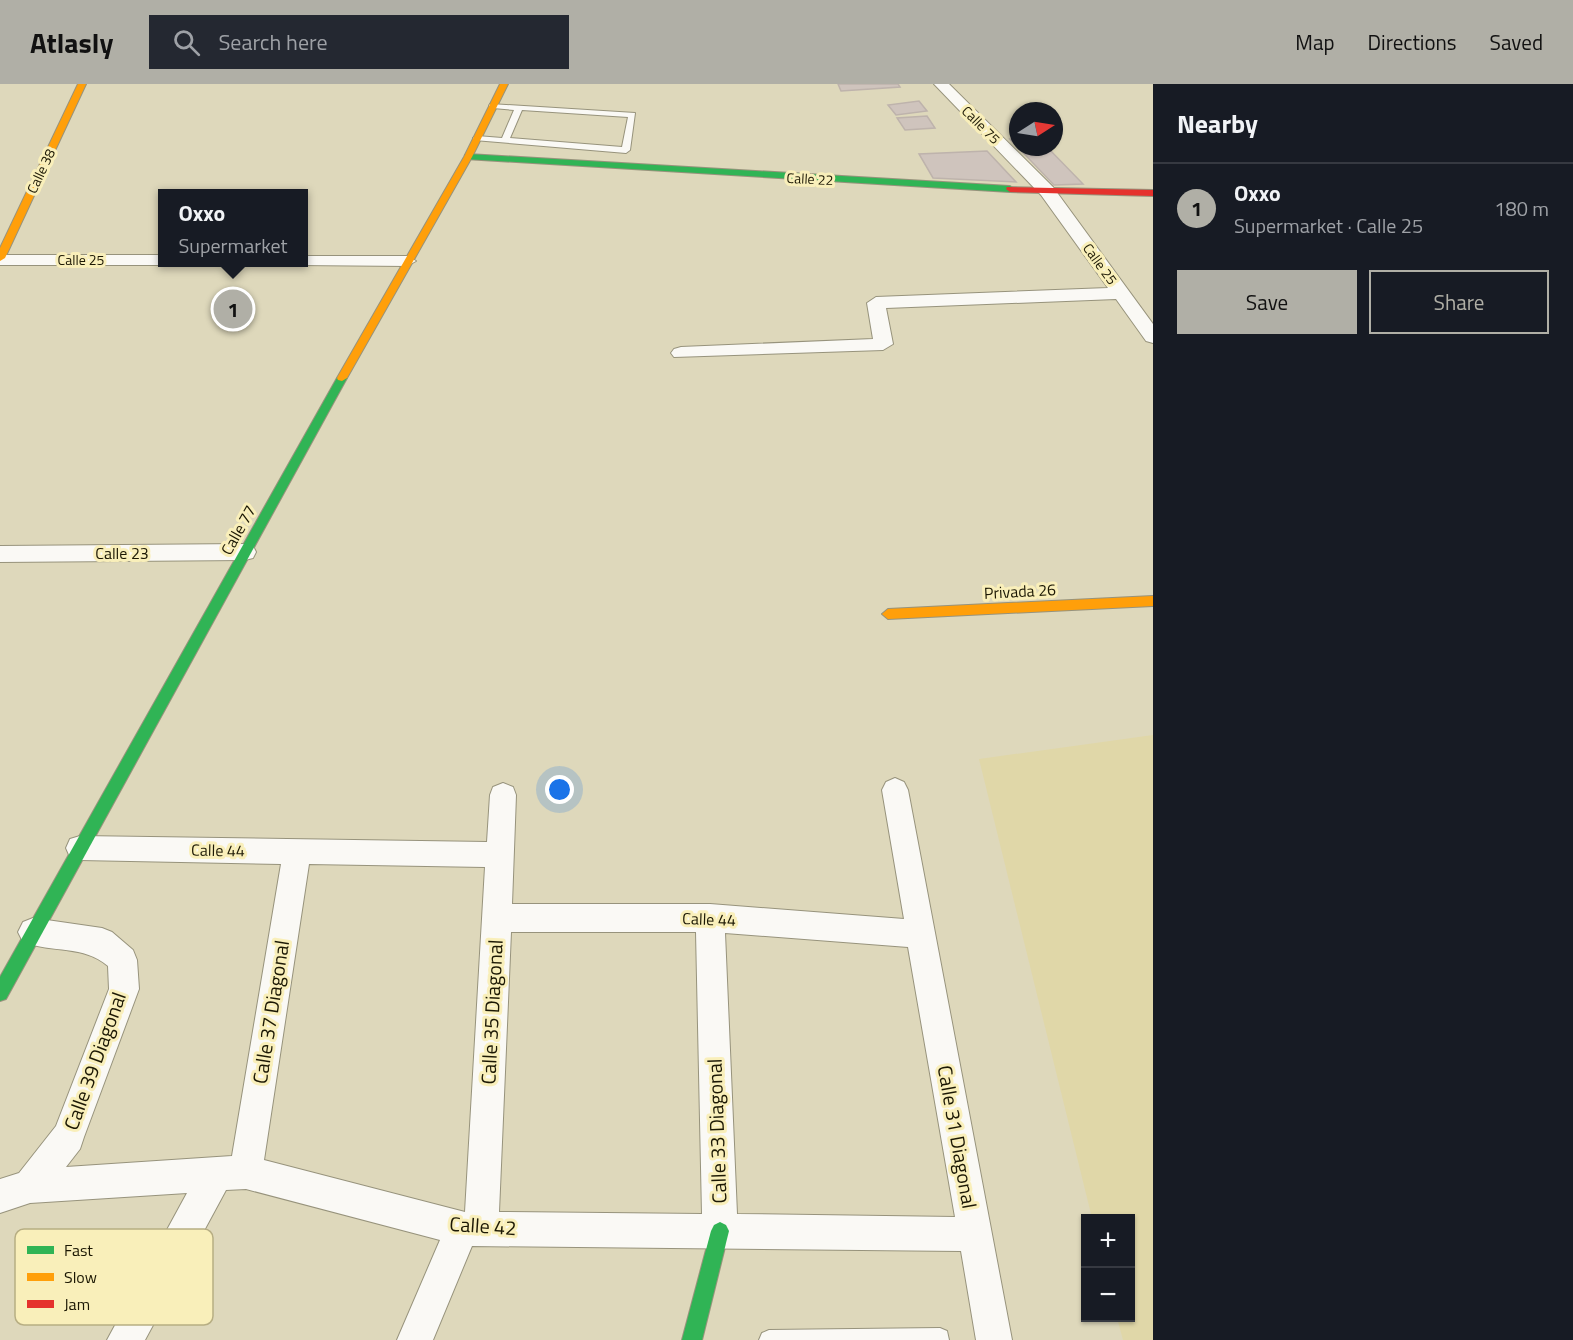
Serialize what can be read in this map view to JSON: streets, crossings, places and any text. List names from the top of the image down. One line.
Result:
{"streets":{"street":["Calle 75","Calle 38","Calle 22","Calle 25","Calle 77","Calle 23","Privada 26","Calle 44","Calle 37 Diagonal","Calle 35 Diagonal","Calle 39 Diagonal","Calle 33 Diagonal","Calle 31 Diagonal","Calle 42"]},"crossings":[["Calle 75","Calle 22"],["Calle 75","Calle 25"],["Calle 38","Calle 25"],["Calle 22","Calle 25"],["Calle 22","Calle 77"],["Calle 77","Calle 23"],["Calle 77","Calle 44"],["Calle 77","Calle 39 Diagonal"],["Calle 44","Calle 37 Diagonal"],["Calle 44","Calle 35 Diagonal"],["Calle 44","Calle 33 Diagonal"],["Calle 44","Calle 31 Diagonal"],["Calle 37 Diagonal","Calle 42"],["Calle 35 Diagonal","Calle 42"],["Calle 39 Diagonal","Calle 42"],["Calle 33 Diagonal","Calle 42"],["Calle 31 Diagonal","Calle 42"]],"legend":["Fast","Slow","Jam"],"north":"right","page":{"header":"Atlasly","search":"Search here","nav":["Map","Directions","Saved"],"heading":"Nearby","list":[{"mark":"1","name":"Oxxo","note":"Supermarket · Calle 25","value":"180 m"}],"popup":["Oxxo","Supermarket"],"buttons":["Save","Share"],"pins":"1","map_buttons":["+","−"]}}
